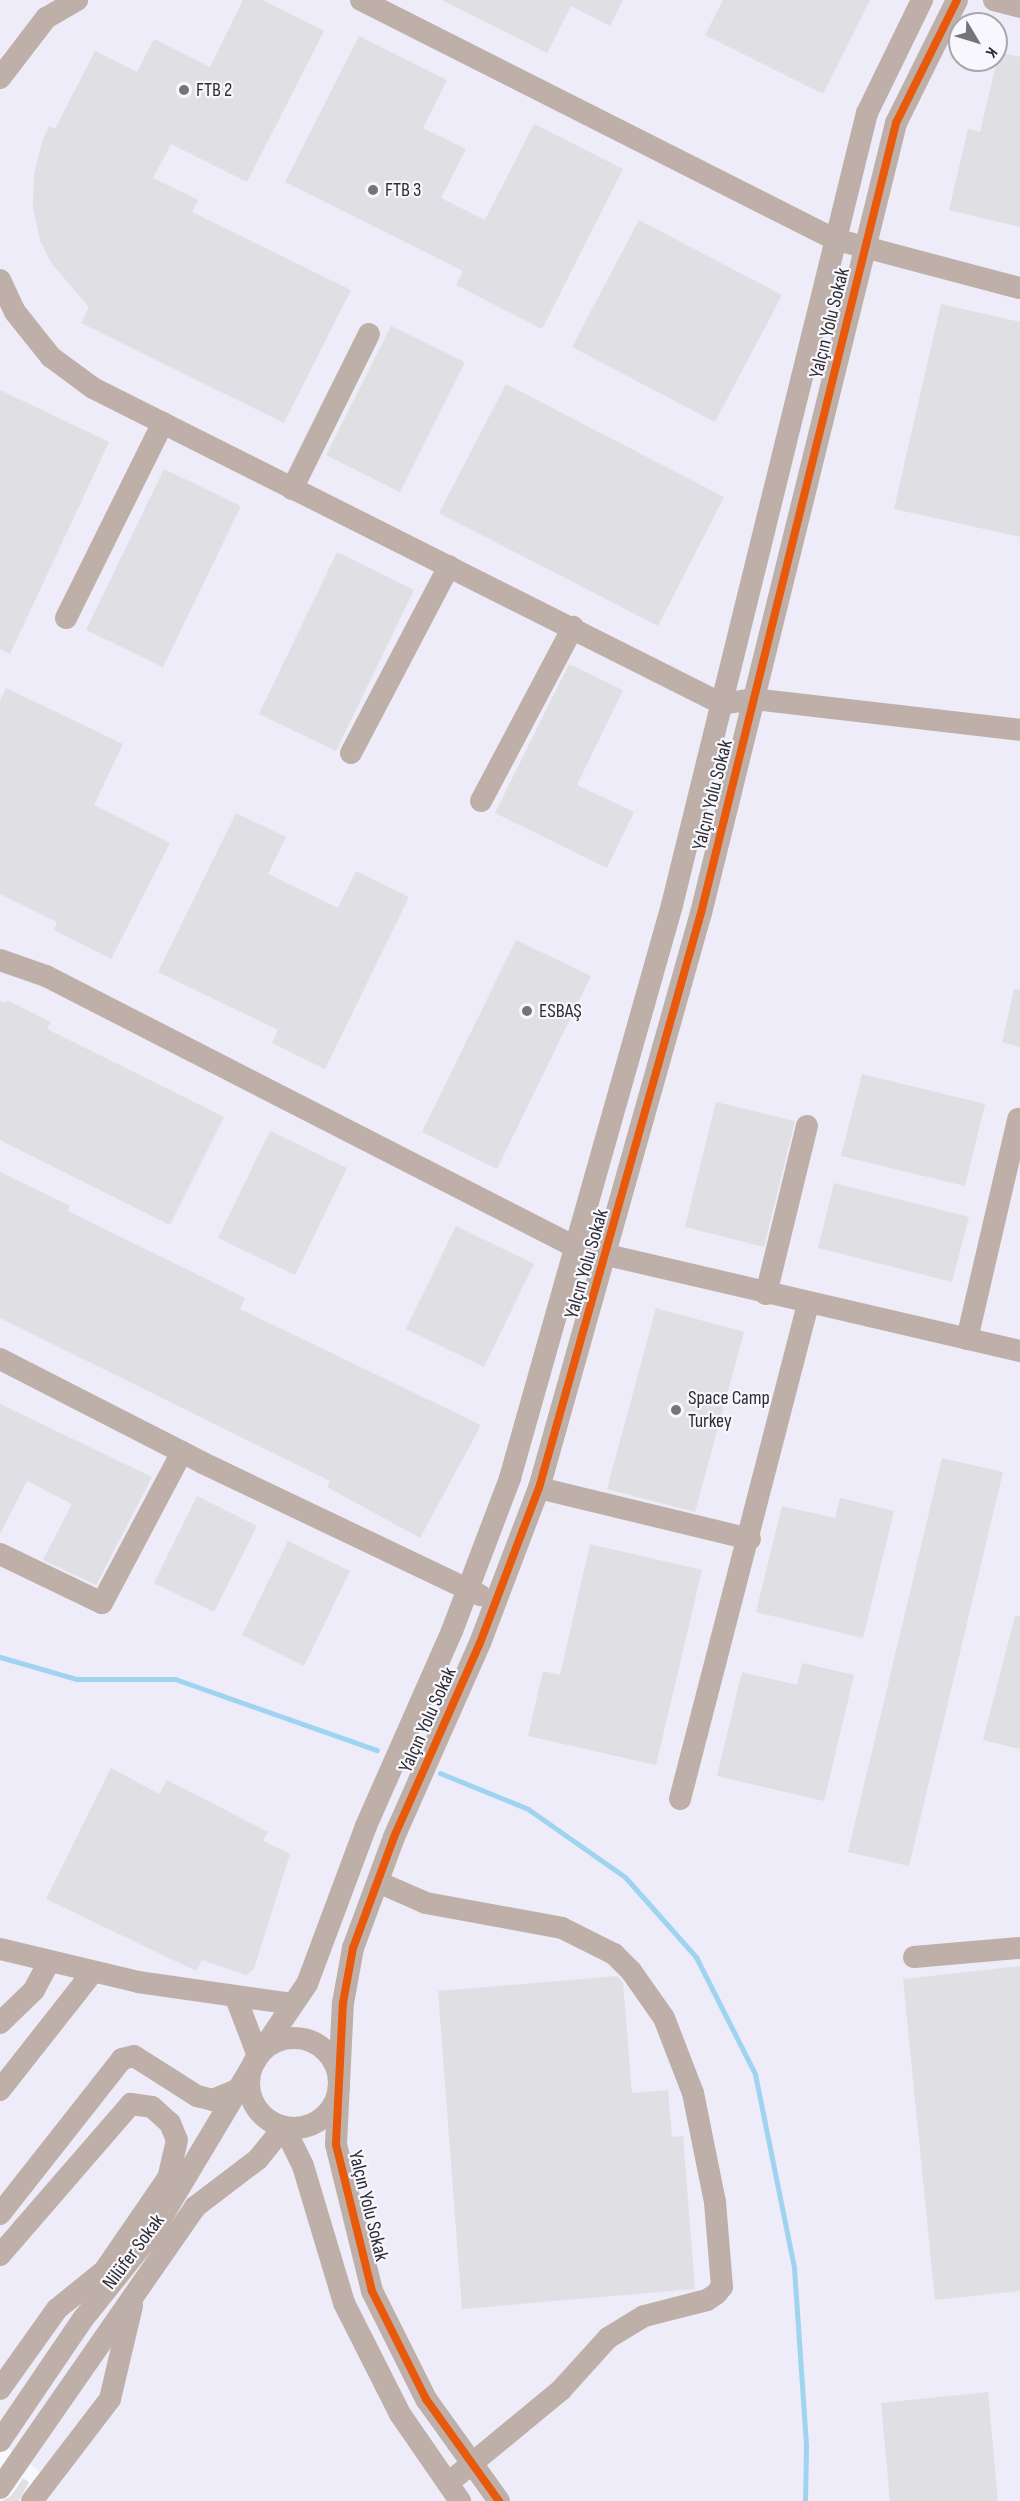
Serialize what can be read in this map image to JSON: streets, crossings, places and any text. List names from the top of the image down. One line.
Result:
{"streets":{"street":["Yalçın Yolu Sokak","Nilüfer Sokak"]},"crossings":[["Yalçın Yolu Sokak","Nilüfer Sokak"]],"places":["FTB 2","FTB 3","ESBAŞ","Space Camp Turkey"],"north":"bottom right"}
